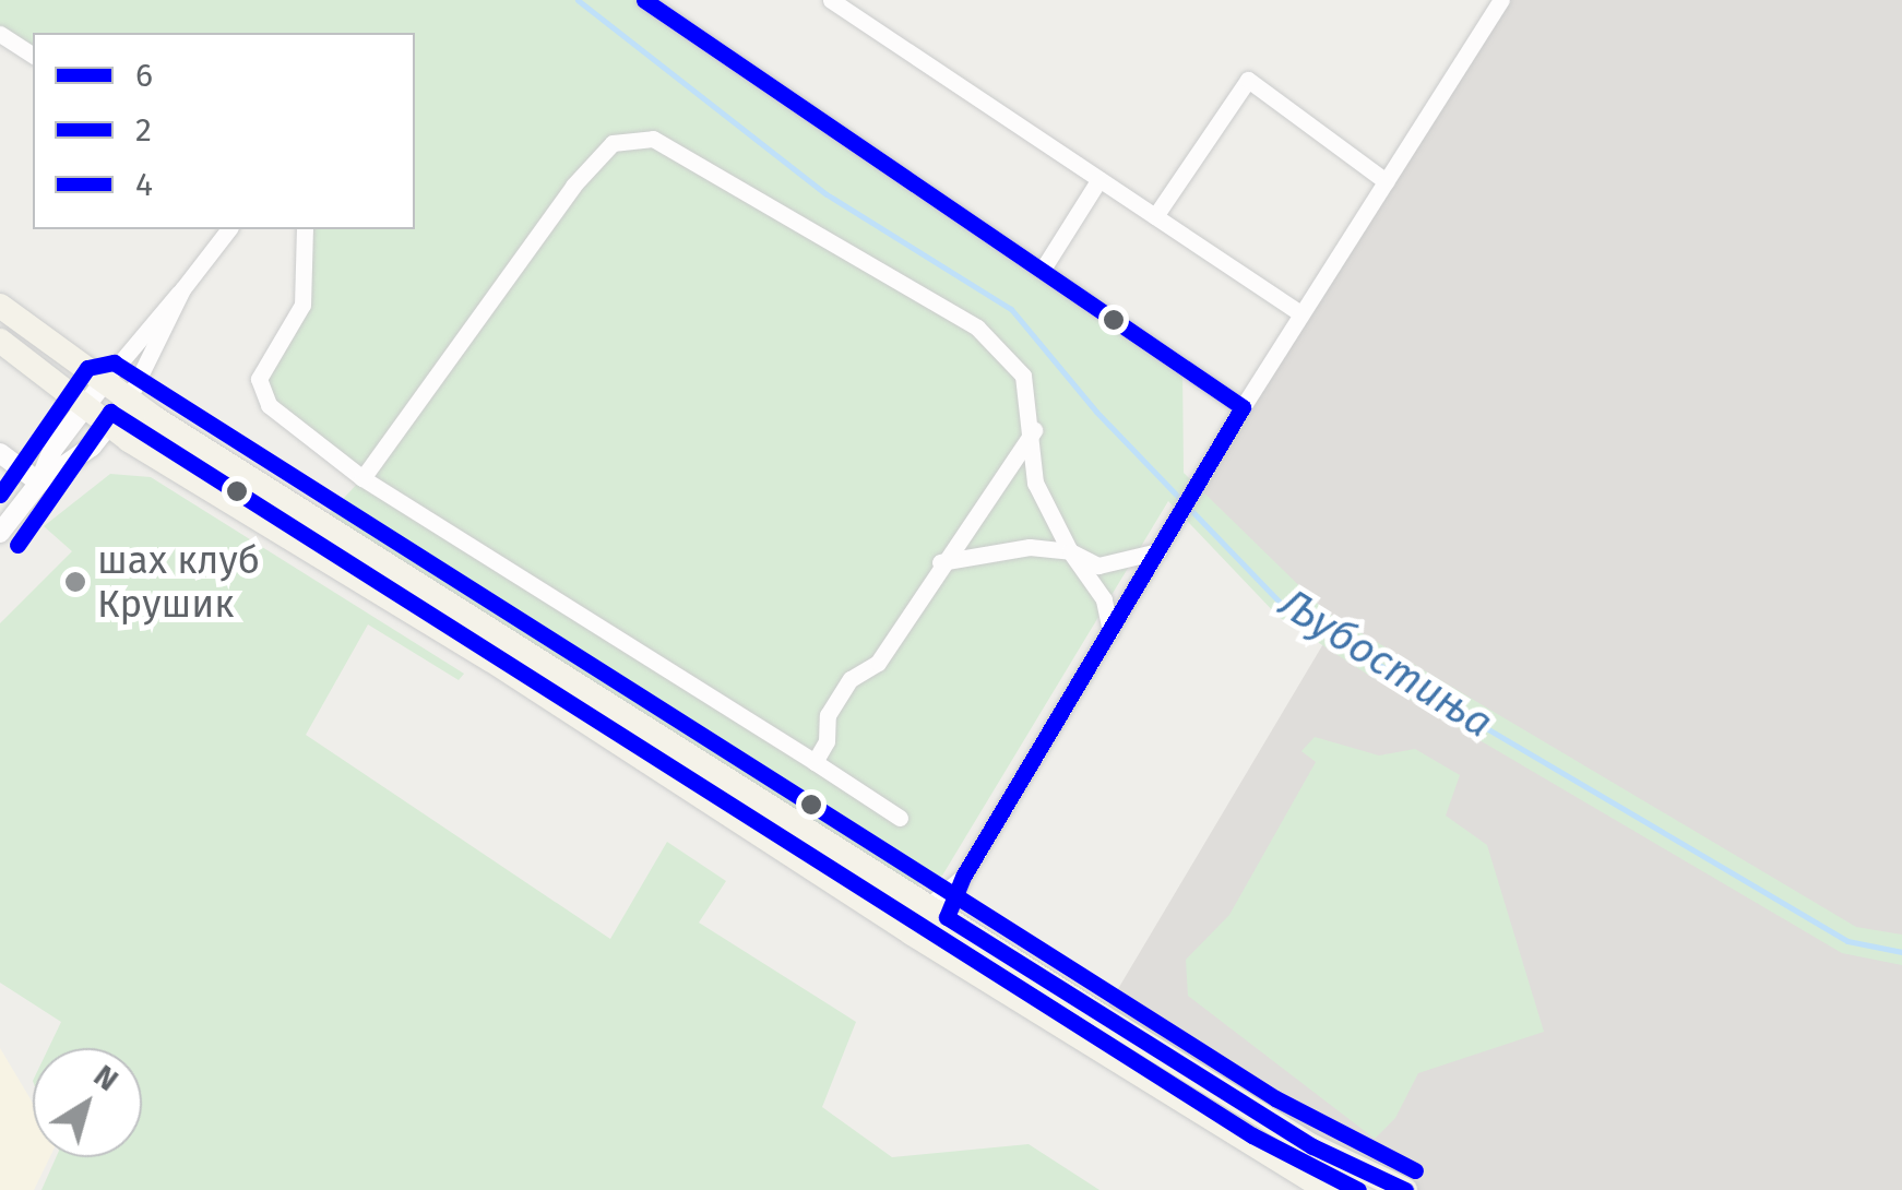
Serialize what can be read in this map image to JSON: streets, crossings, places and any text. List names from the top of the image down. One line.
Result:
{"water":["Љубостиња"],"places":["шах клуб Крушик"],"lines":["transit line 6","transit line 4","transit line 2"],"legend":["6","2","4"],"north":"top right"}
